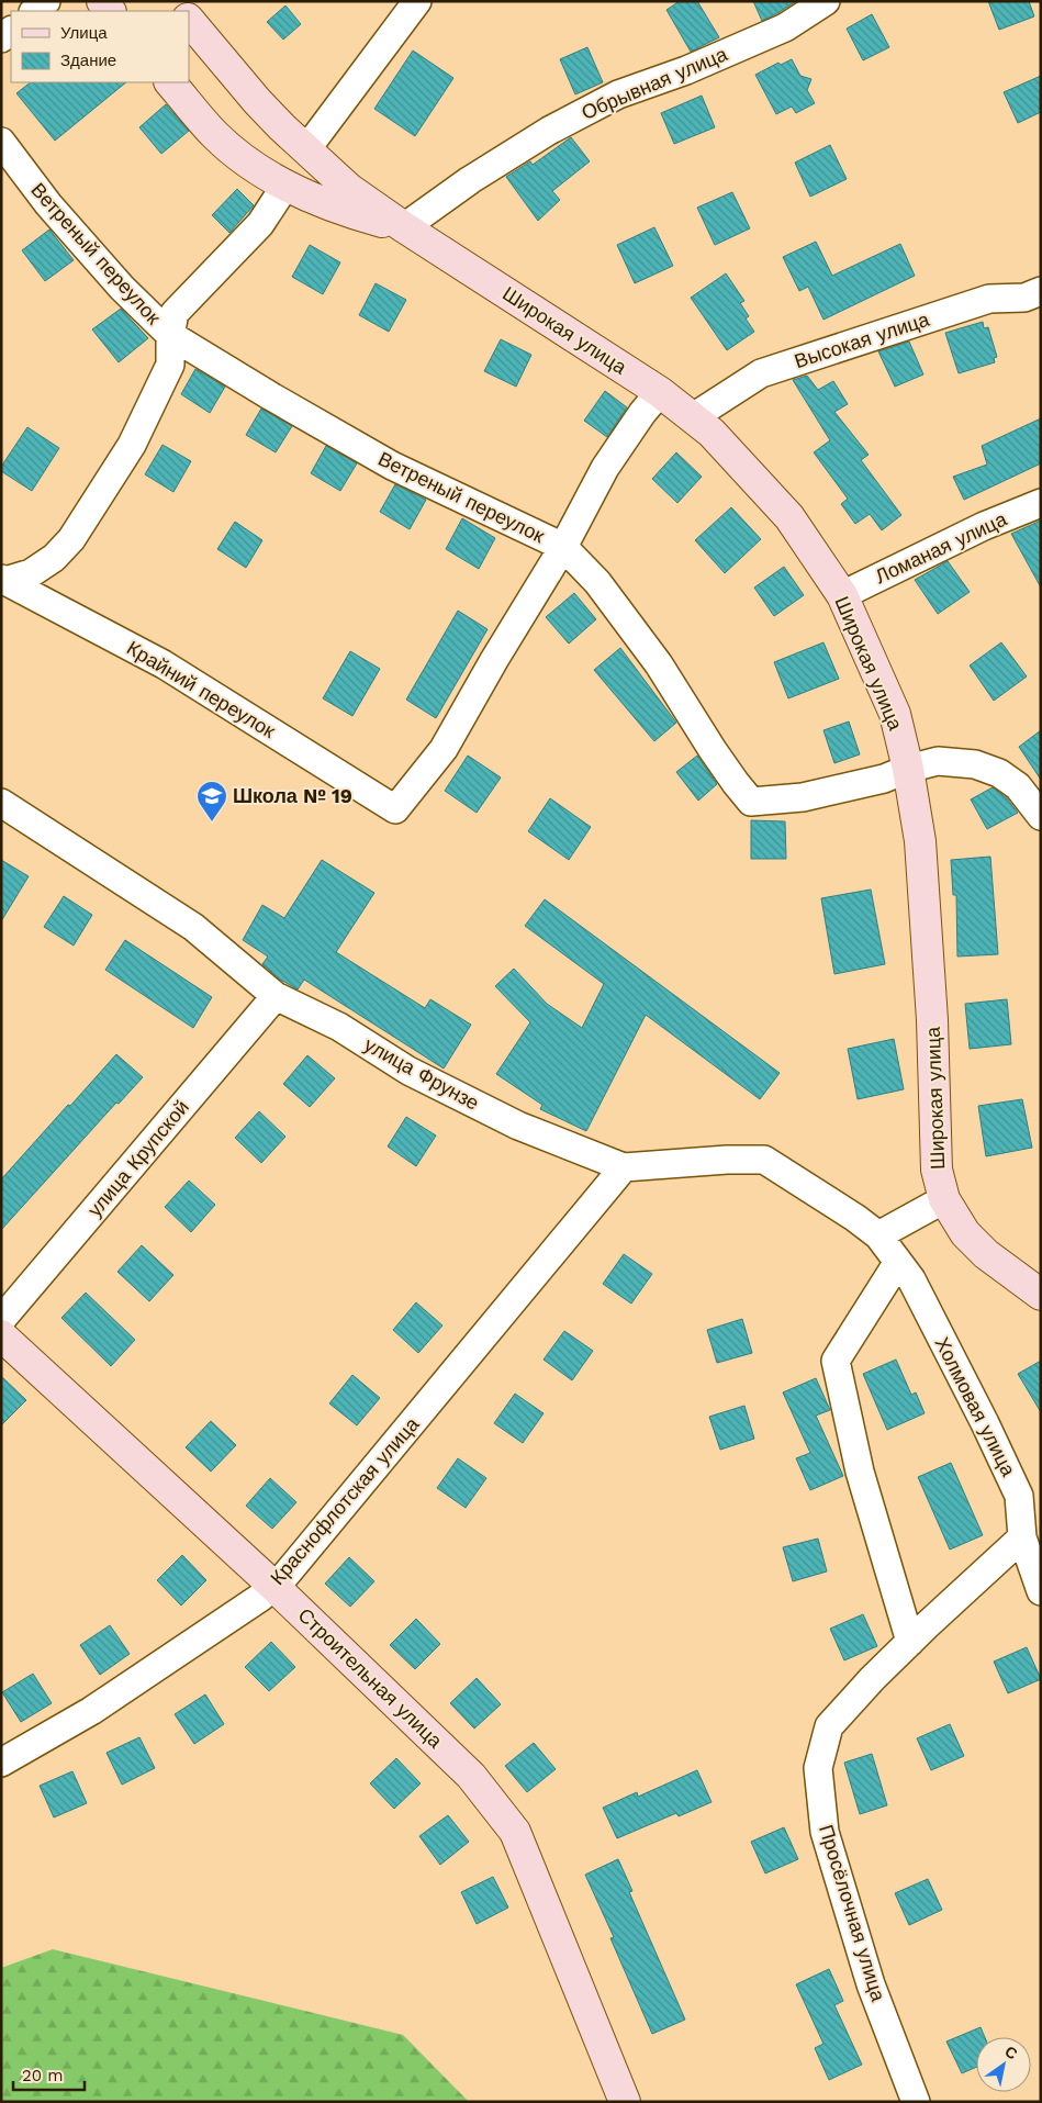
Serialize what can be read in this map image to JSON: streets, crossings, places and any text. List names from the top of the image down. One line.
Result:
{"streets":{"street":["Обрывная улица","Ветреный переулок","Широкая улица","Высокая улица","Ломаная улица","Крайний переулок","улица Фрунзе","улица Крупской","Холмовая улица","Краснофлотская улица","Строительная улица","Просёлочная улица"]},"crossings":[["Обрывная улица","Широкая улица"],["Ветреный переулок","Широкая улица"],["Ветреный переулок","Крайний переулок"],["Широкая улица","Высокая улица"],["Широкая улица","Ломаная улица"],["улица Фрунзе","улица Крупской"],["улица Фрунзе","Холмовая улица"],["улица Фрунзе","Краснофлотская улица"],["Холмовая улица","Просёлочная улица"],["Краснофлотская улица","Строительная улица"]],"places":{"school or university":["Школа № 19"]},"legend":["Улица","Здание"],"scale_bar":"20 m","north":"top right"}
